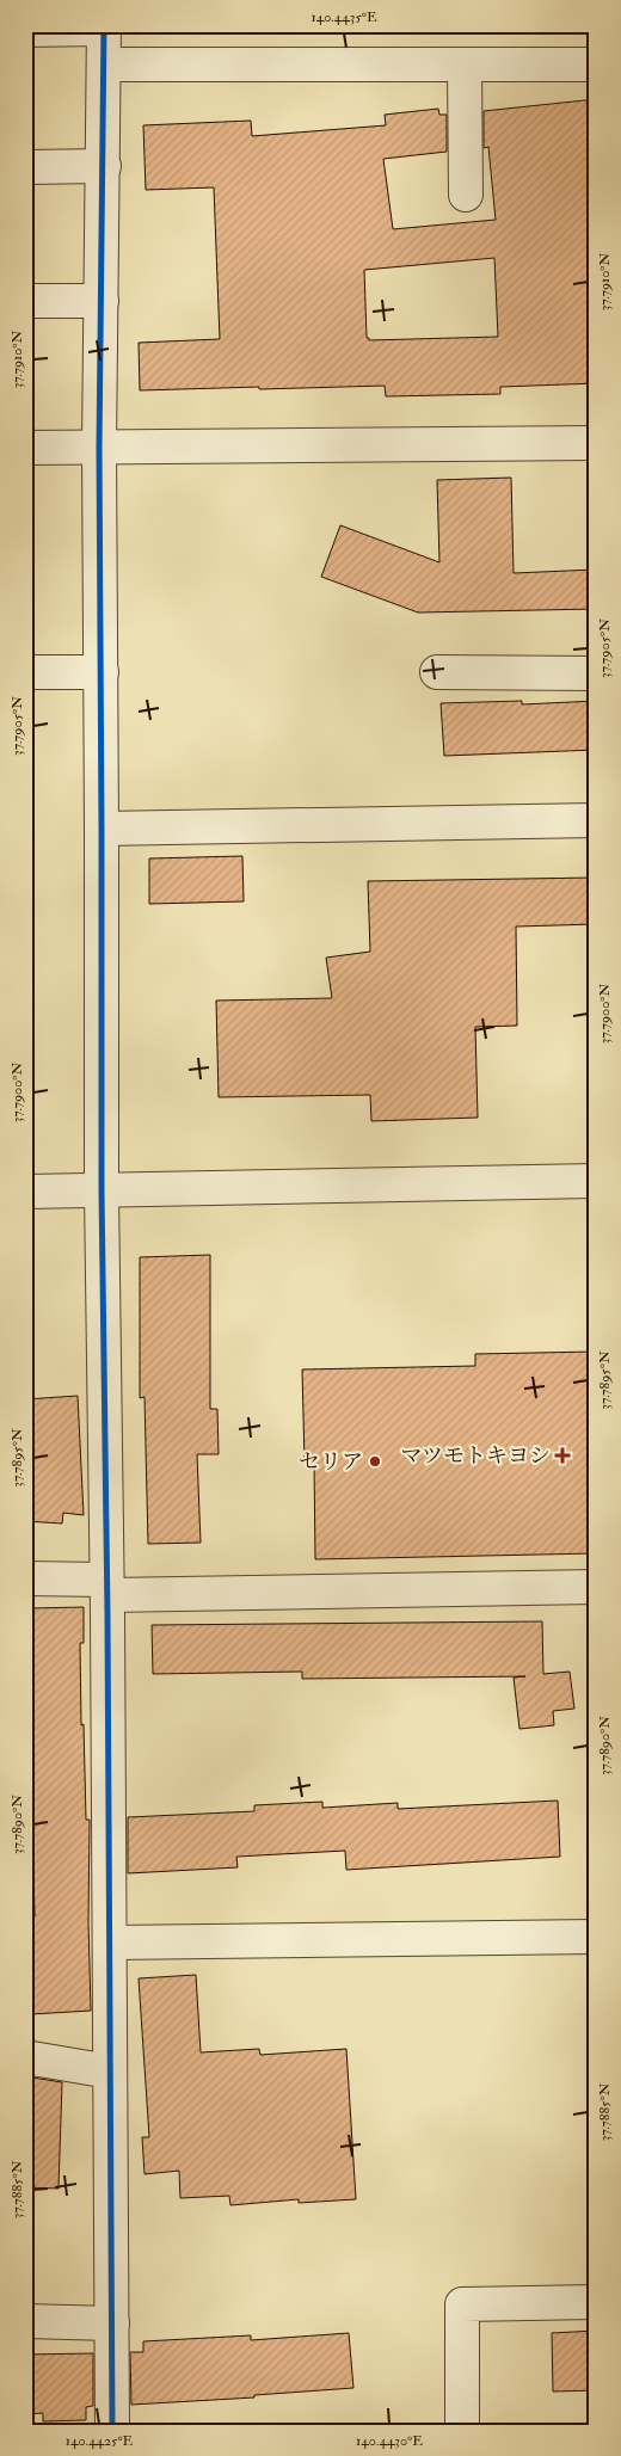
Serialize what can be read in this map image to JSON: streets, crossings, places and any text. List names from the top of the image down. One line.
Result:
{"places":{"health":["マツモトキヨシ"],"other":["セリア"]},"coordinates":["140.4435°E","37.7910°N","37.7905°N","37.7900°N","37.7895°N","37.7890°N","37.7885°N","140.4425°E","140.4430°E"]}
